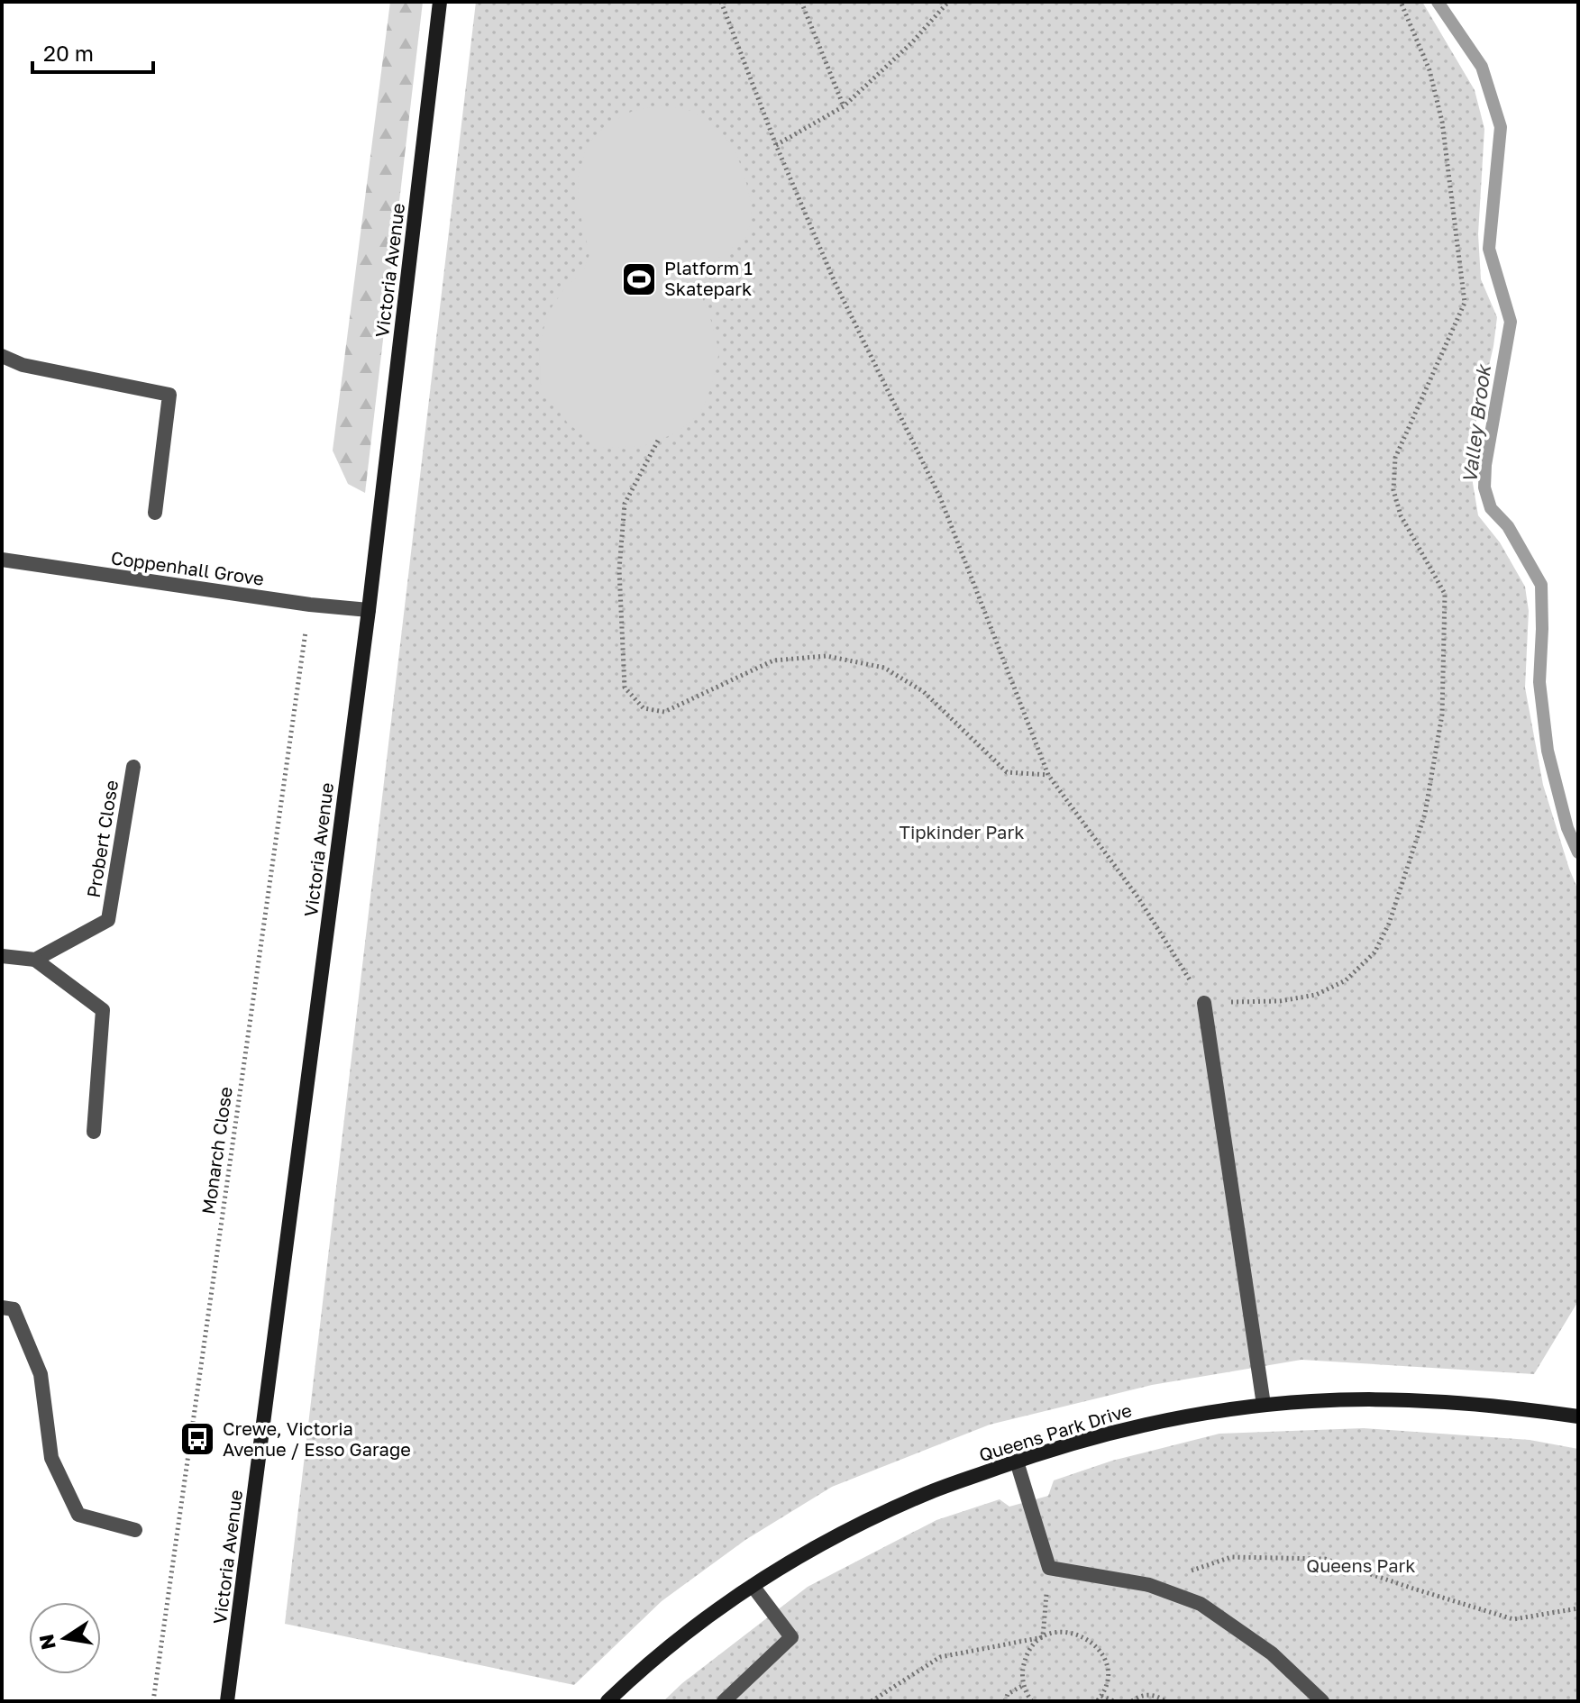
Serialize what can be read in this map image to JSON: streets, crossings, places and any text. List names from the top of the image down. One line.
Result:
{"streets":{"street":["Victoria Avenue","Coppenhall Grove","Probert Close","Queens Park Drive"],"path":["Monarch Close"]},"crossings":[["Victoria Avenue","Coppenhall Grove"],["Coppenhall Grove","Monarch Close"]],"water":["Valley Brook"],"parks":["Tipkinder Park","Queens Park"],"places":{"sports":["Platform 1 Skatepark"],"bus stop":["Crewe, Victoria Avenue / Esso Garage"]},"scale_bar":"20 m","north":"left"}
